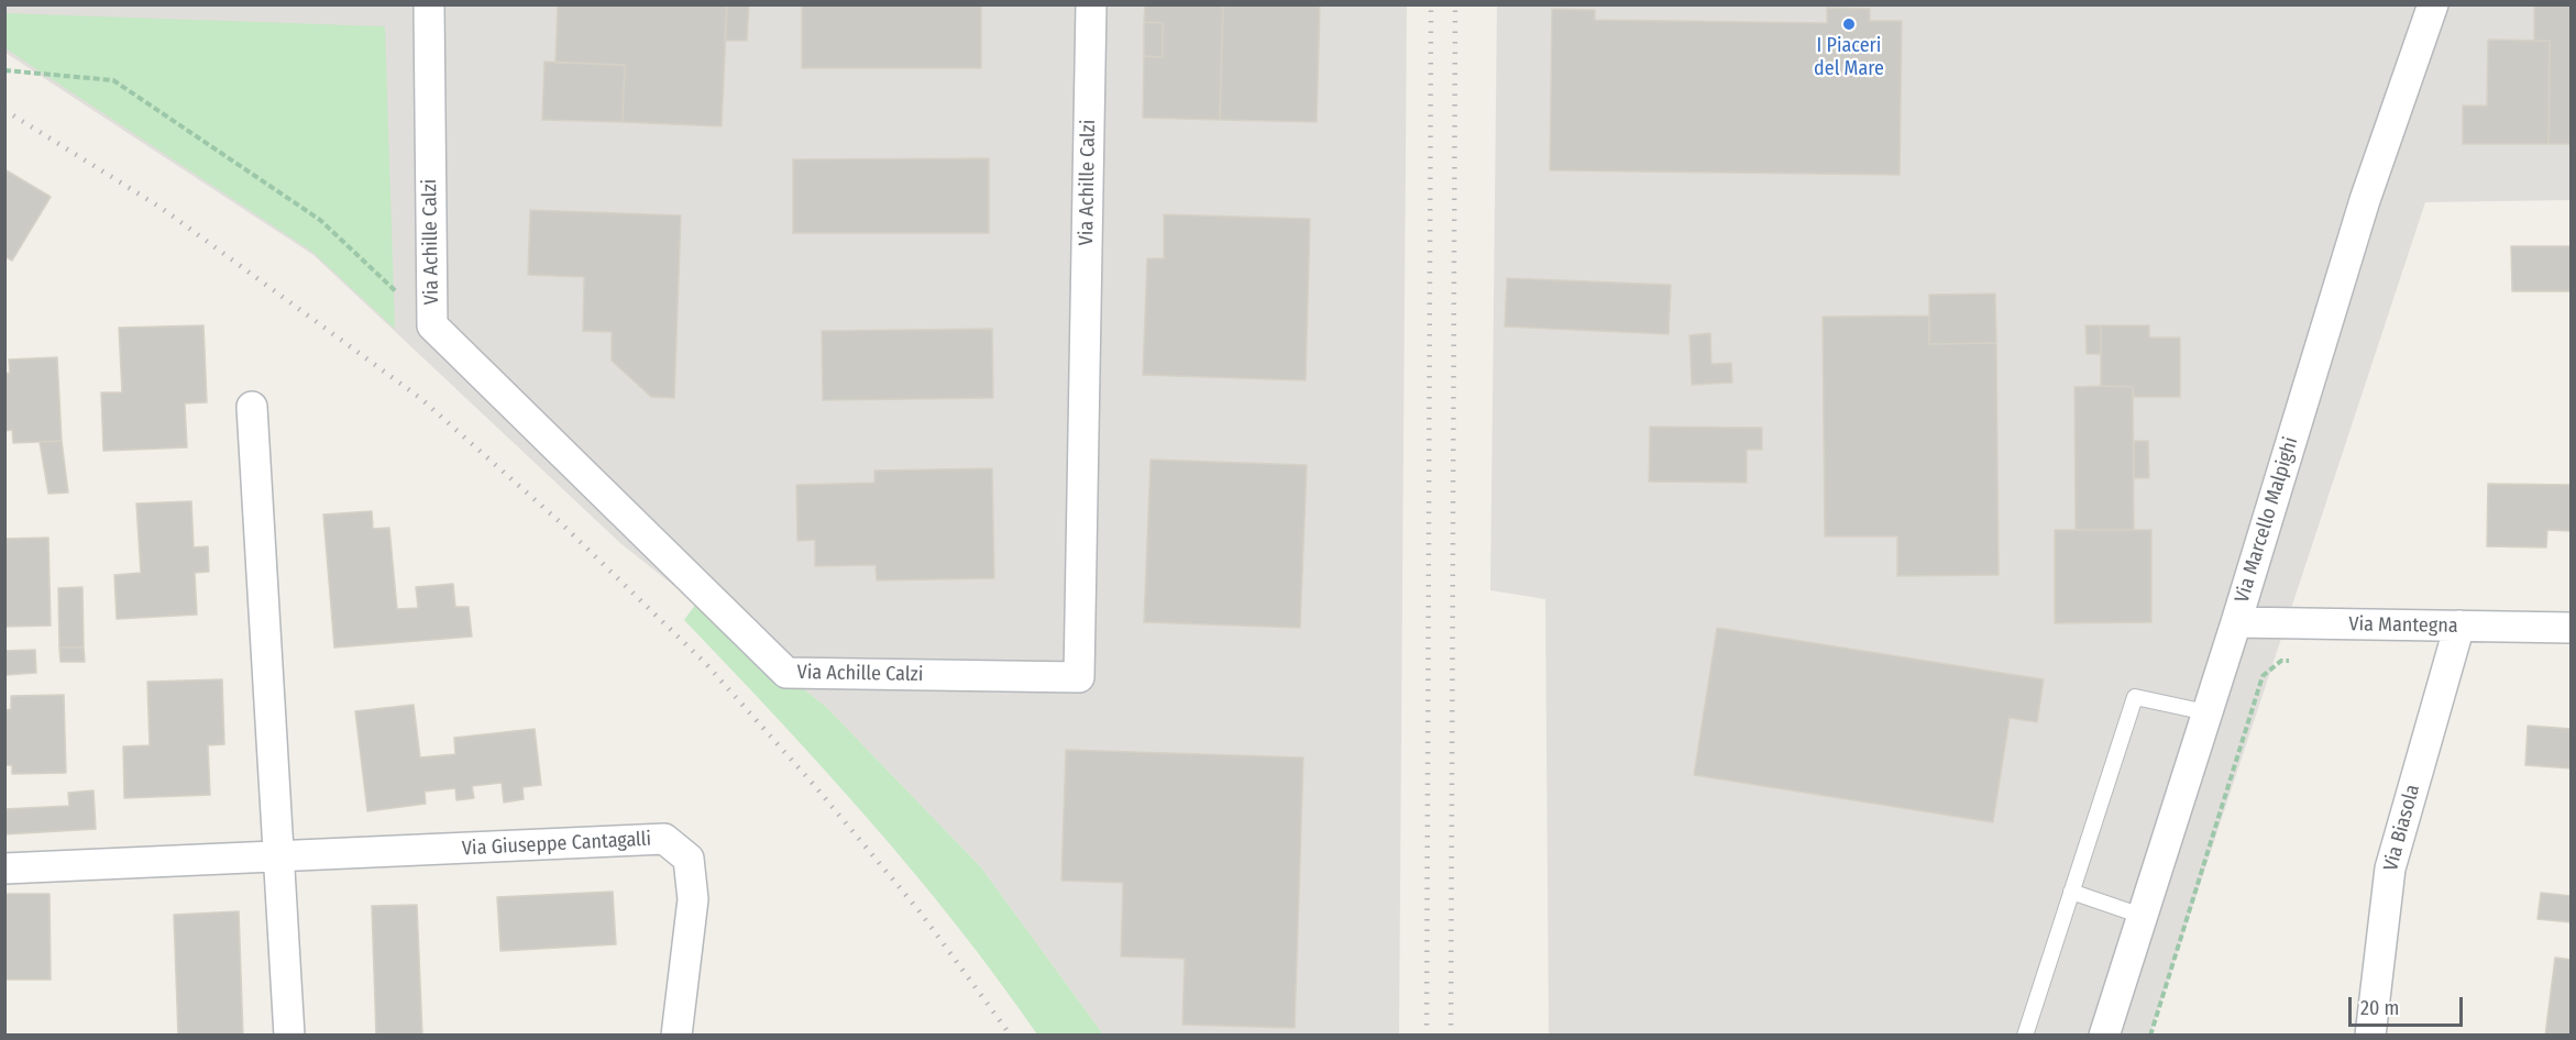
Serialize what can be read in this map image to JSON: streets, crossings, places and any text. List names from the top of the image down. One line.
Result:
{"streets":{"street":["Via Achille Calzi","Via Marcello Malpighi","Via Mantegna","Via Biasola","Via Giuseppe Cantagalli"]},"crossings":[["Via Marcello Malpighi","Via Mantegna"],["Via Mantegna","Via Biasola"]],"places":["I Piaceri del Mare"],"scale_bar":"20 m"}
